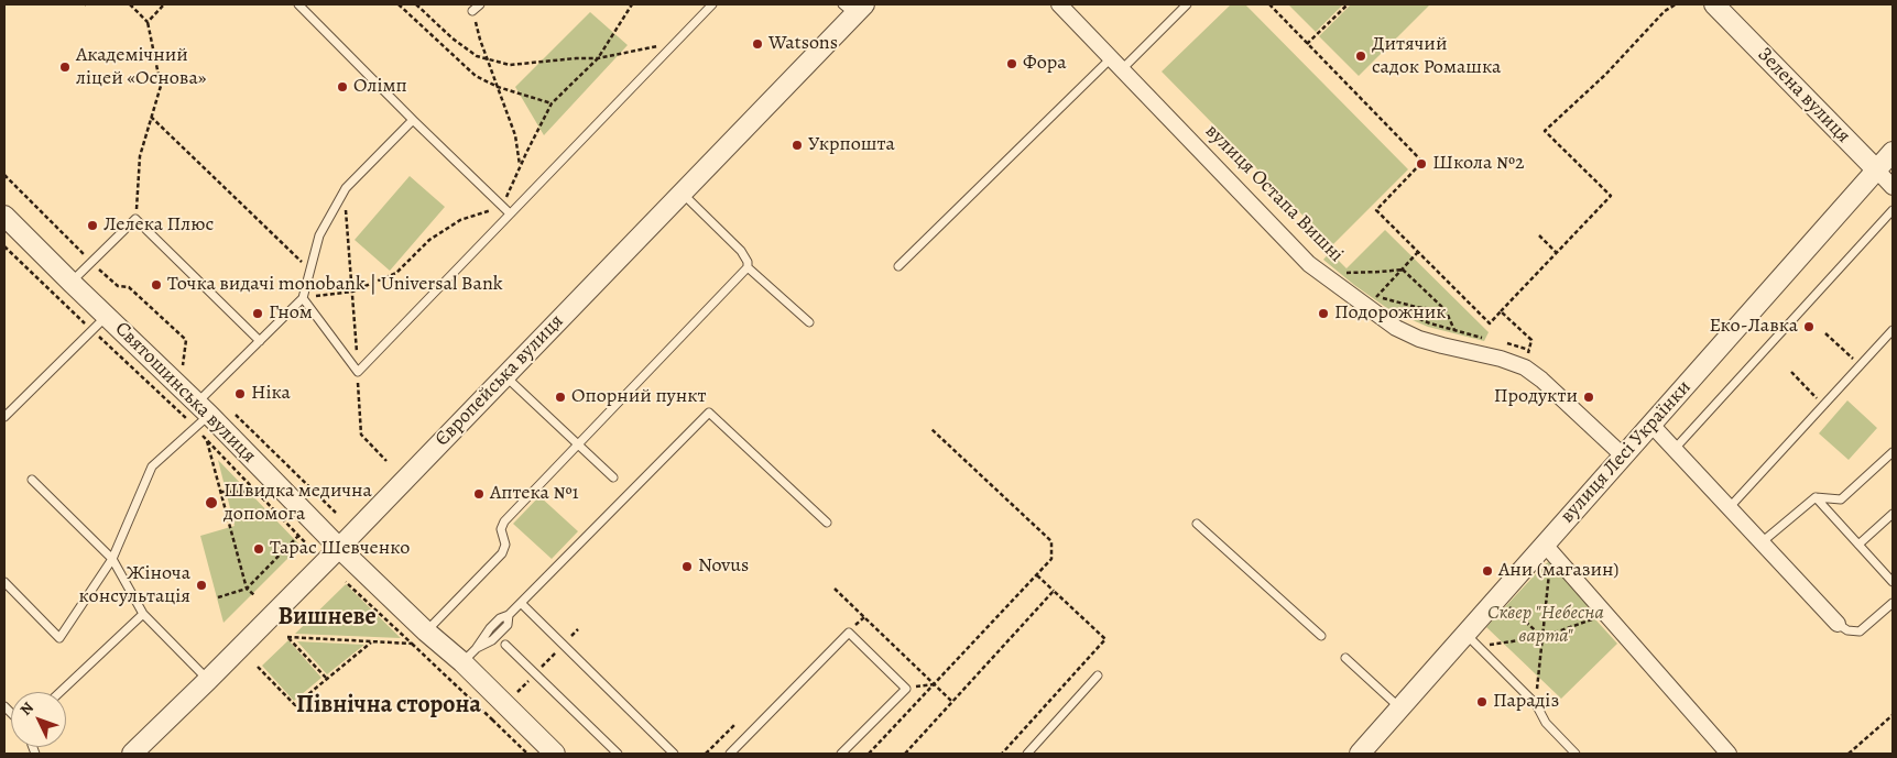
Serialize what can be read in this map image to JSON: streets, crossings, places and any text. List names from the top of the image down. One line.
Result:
{"streets":{"street":["Зелена вулиця","вулиця Остапа Вишні","Європейська вулиця","Святошинська вулиця","вулиця Лесі Українки"]},"crossings":[["Зелена вулиця","вулиця Лесі Українки"],["вулиця Остапа Вишні","вулиця Лесі Українки"],["Європейська вулиця","Святошинська вулиця"]],"districts":["Вишневе","Північна сторона"],"parks":["Сквер \"Небесна варта\""],"places":["Watsons","Дитячий садок Ромашка","Фора","Академічний ліцей «Основа»","Олімп","Укрпошта","Школа №2","Лелека Плюс","Точка видачі monobank | Universal Bank","Гном","Подорожник","Еко-Лавка","Ніка","Опорний пункт","Продукти","Аптека №1","Швидка медична допомога","Тарас Шевченко","Novus","Ани (магазин)","Жіноча консультація","Парадіз"],"north":"top left"}
